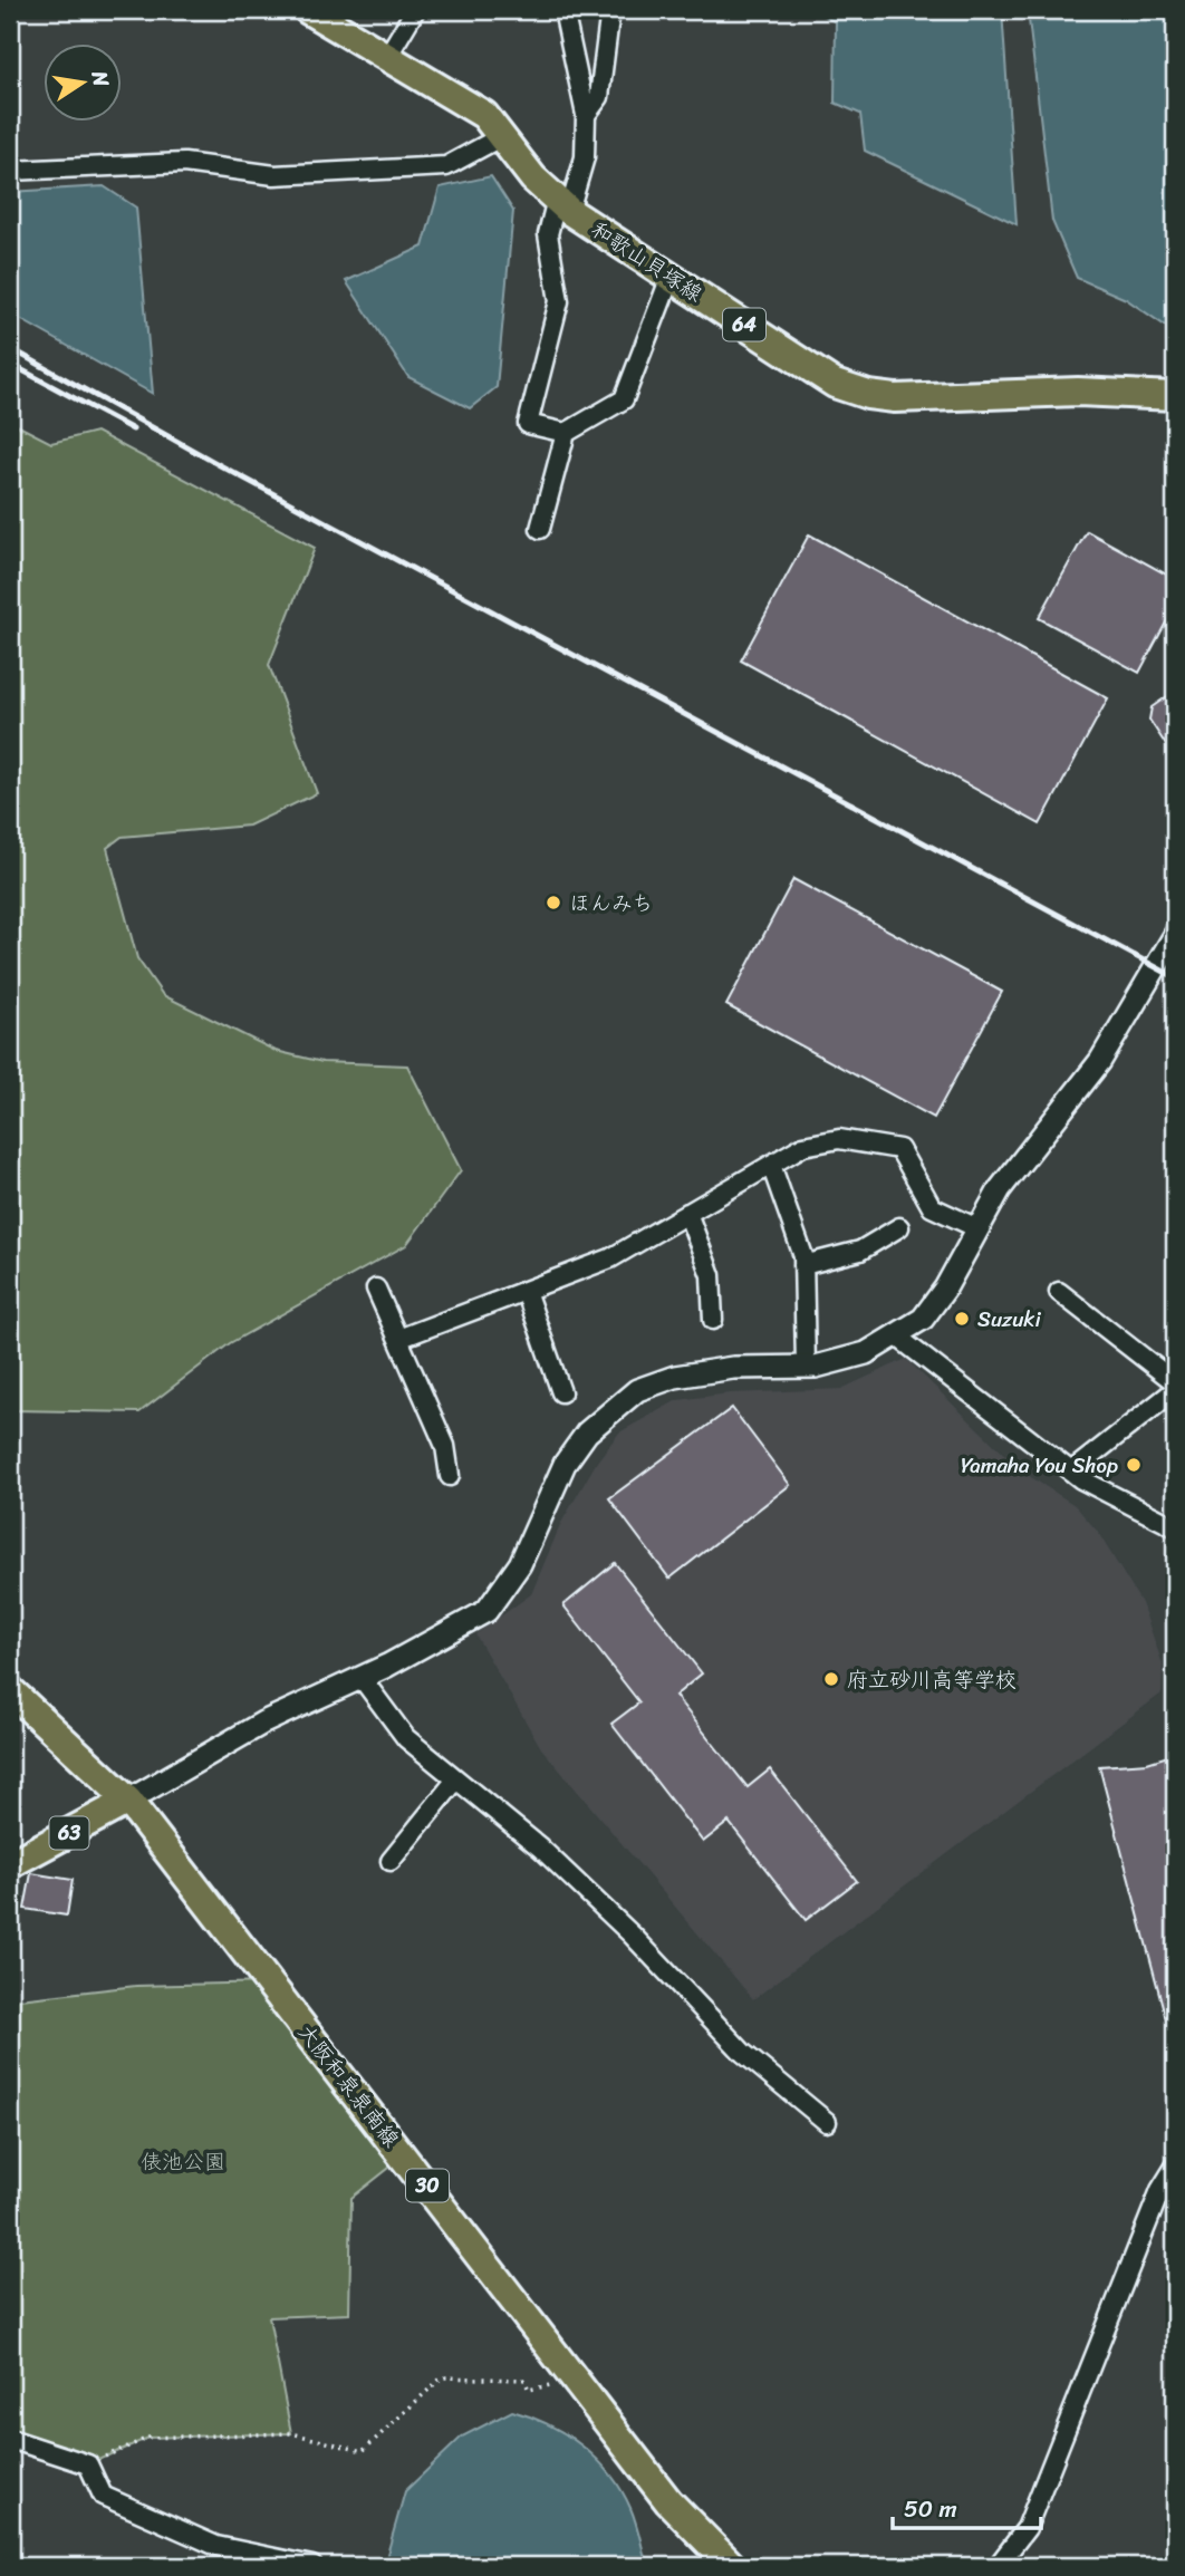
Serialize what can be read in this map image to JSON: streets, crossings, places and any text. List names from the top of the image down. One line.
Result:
{"streets":{"main road":["和歌山貝塚線","64","63","大阪和泉泉南線","30"]},"crossings":[["63","大阪和泉泉南線"]],"parks":["俵池公園"],"places":["ほんみち","Suzuki","Yamaha You Shop","府立砂川高等学校"],"scale_bar":"50 m","north":"right"}
